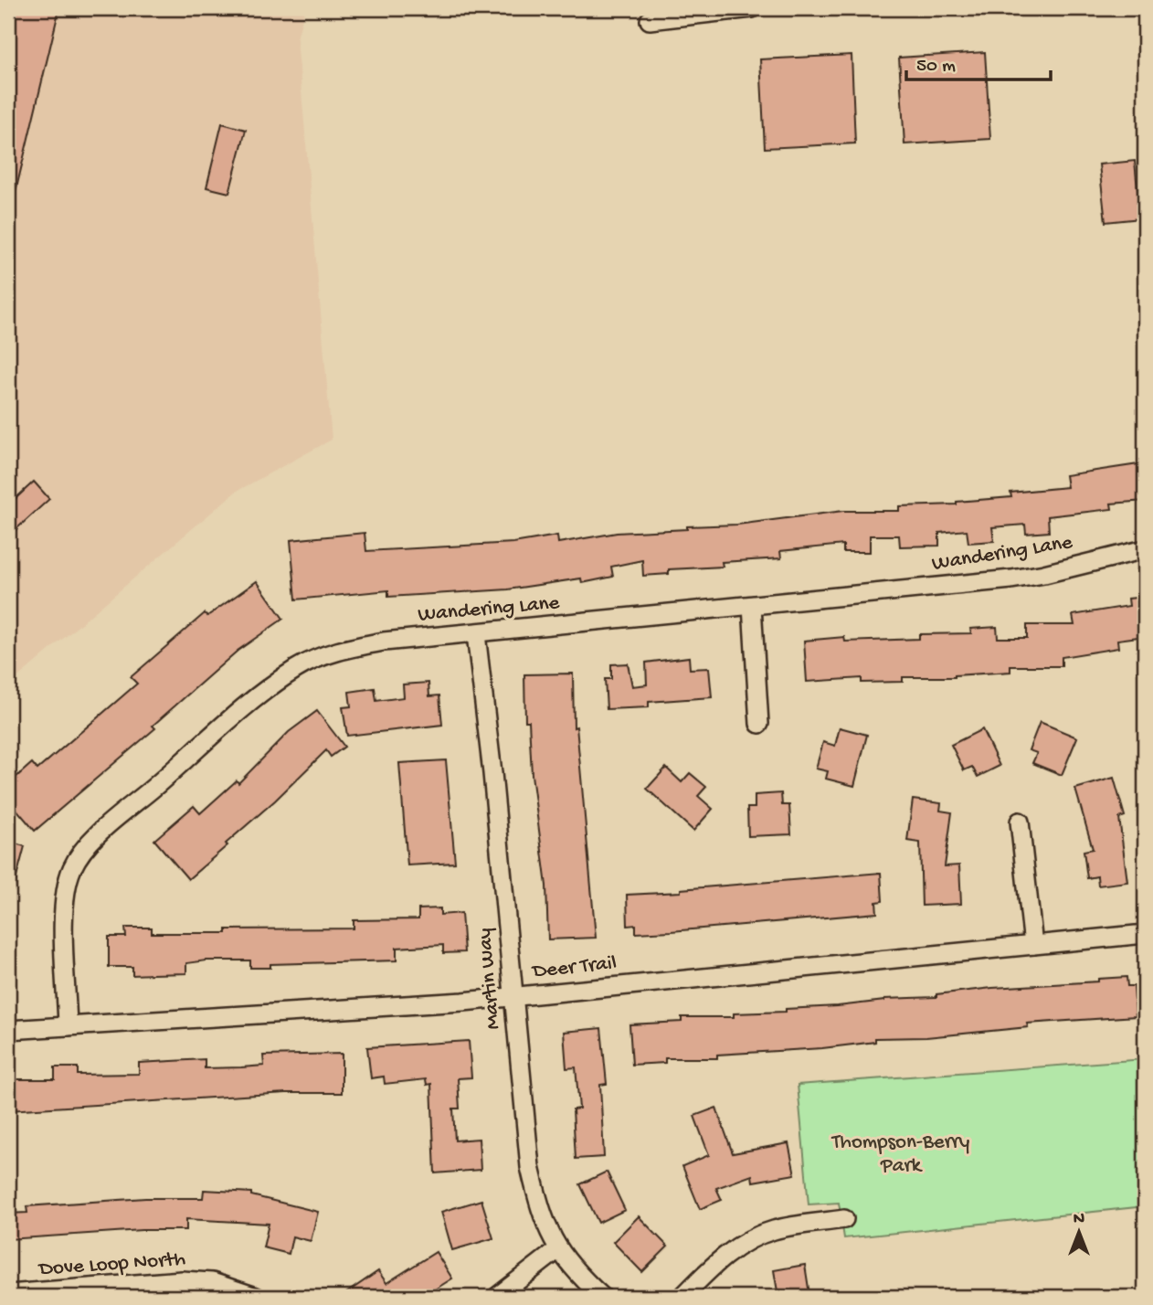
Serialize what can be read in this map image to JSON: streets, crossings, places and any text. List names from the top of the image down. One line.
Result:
{"streets":{"street":["Wandering Lane","Deer Trail","Martin Way","Dove Loop North"]},"crossings":[["Wandering Lane","Deer Trail"],["Wandering Lane","Martin Way"],["Deer Trail","Martin Way"]],"parks":["Thompson-Berry Park"],"scale_bar":"50 m","north":"top"}
